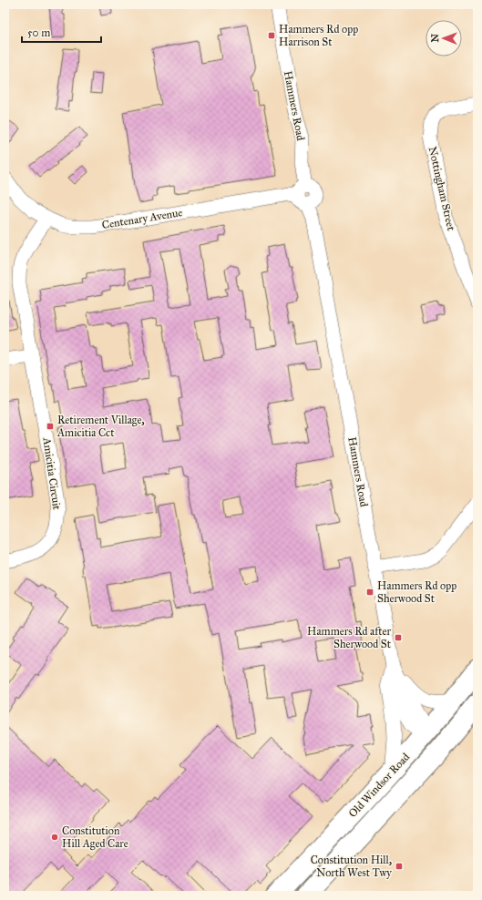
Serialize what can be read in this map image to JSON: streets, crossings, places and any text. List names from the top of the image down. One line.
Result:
{"streets":{"highway":["Old Windsor Road"],"street":["Hammers Road","Nottingham Street","Centenary Avenue","Amicitia Circuit"]},"crossings":[["Hammers Road","Centenary Avenue"],["Hammers Road","Old Windsor Road"],["Centenary Avenue","Amicitia Circuit"]],"places":{"transit":["Hammers Rd opp Harrison St","Retirement Village, Amicitia Cct","Hammers Rd opp Sherwood St","Hammers Rd after Sherwood St","Constitution Hill, North West Twy"],"other":["Constitution Hill Aged Care"]},"scale_bar":"50 m","north":"left"}
